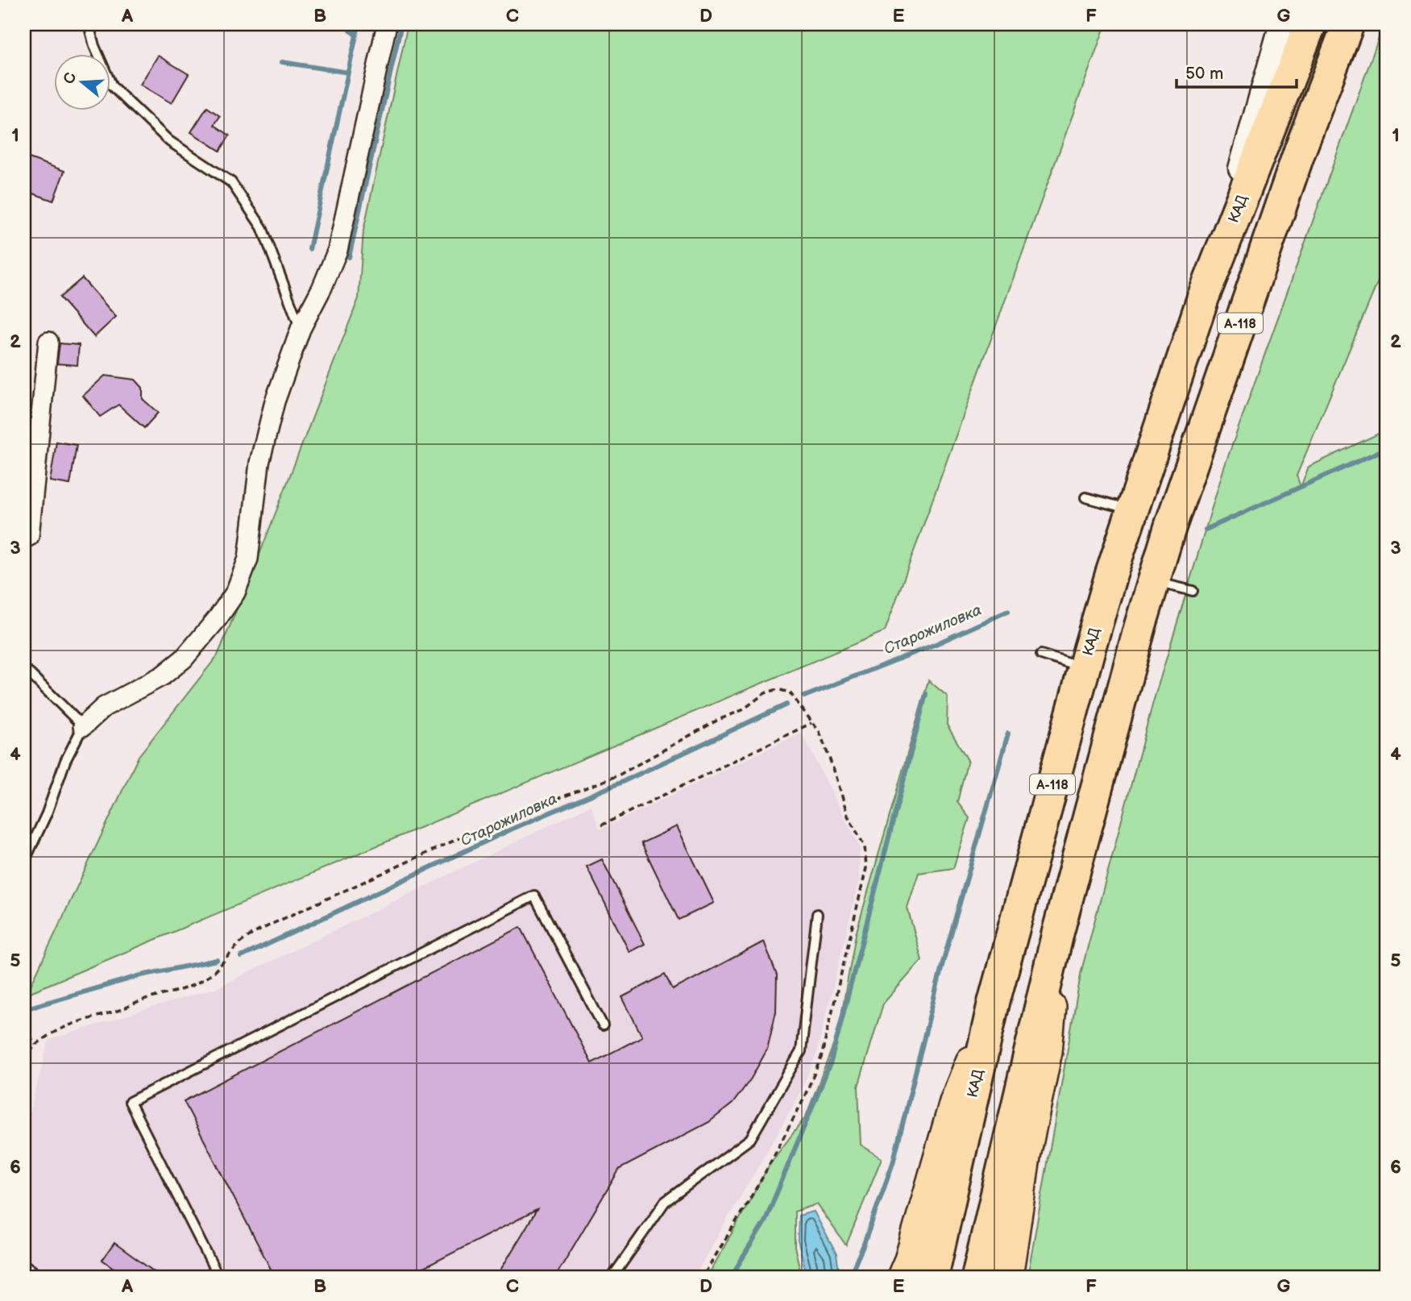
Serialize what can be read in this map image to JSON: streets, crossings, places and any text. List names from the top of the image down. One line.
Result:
{"streets":{"highway":["КАД","А-118"]},"water":["Старожиловка"],"scale_bar":"50 m","north":"left","grid":{"columns":["A","B","C","D","E","F","G"],"rows":["1","2","3","4","5","6"]}}
